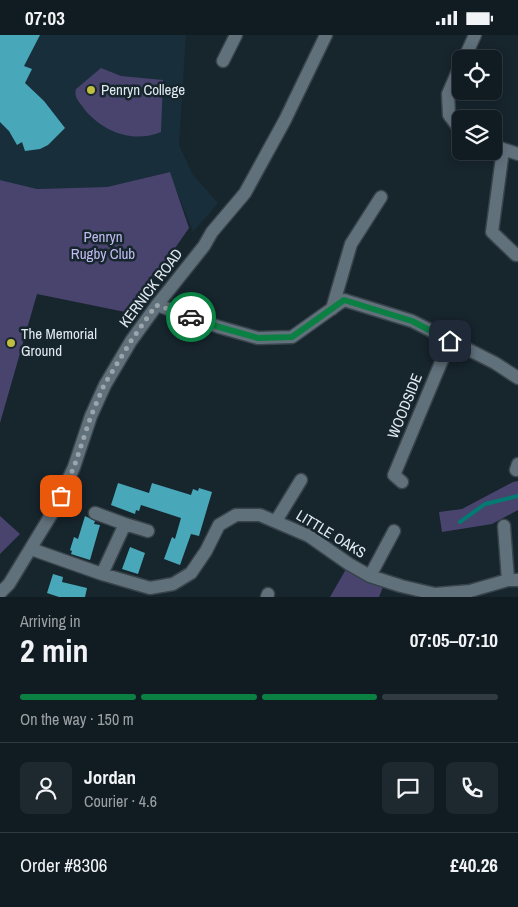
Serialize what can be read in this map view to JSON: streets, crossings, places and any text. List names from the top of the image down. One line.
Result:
{"streets":{"street":["KERNICK ROAD","WOODSIDE","LITTLE OAKS"]},"crossings":[["KERNICK ROAD","LITTLE OAKS"]],"parks":["Penryn Rugby Club"],"places":["Penryn College","The Memorial Ground"],"page":{"status":"07:03","heading":["2 min","Arriving in","07:05–07:10"],"panel":["Jordan","Courier · 4.6","Order #8306","£40.26"],"bar":"On the way · 150 m"}}
